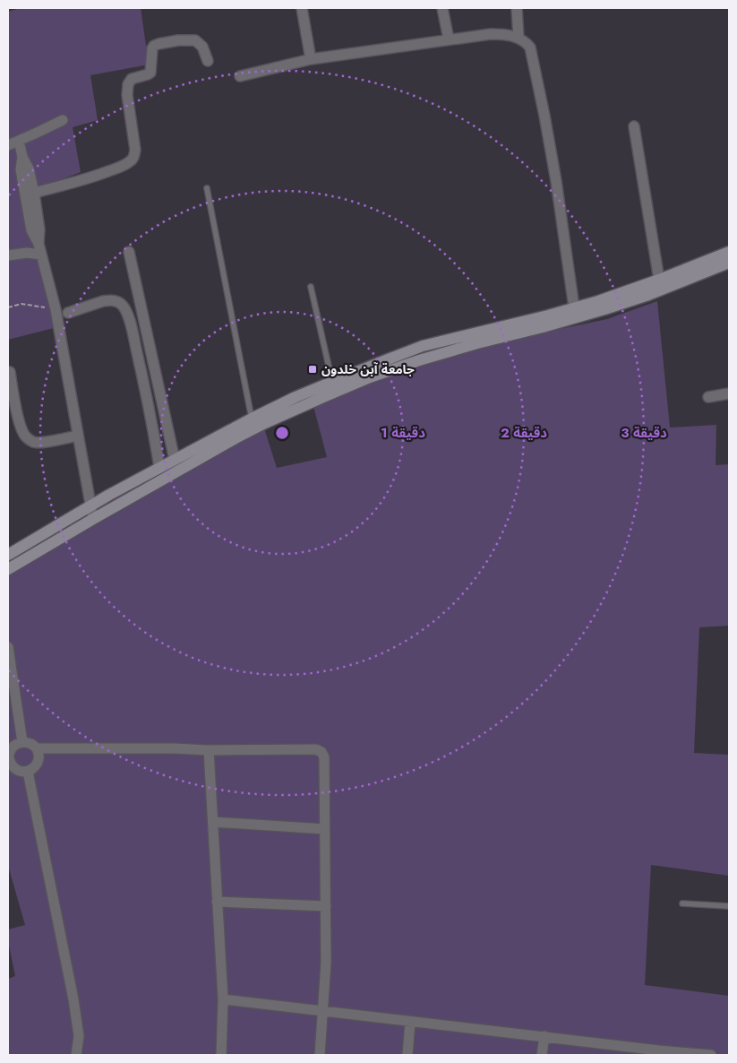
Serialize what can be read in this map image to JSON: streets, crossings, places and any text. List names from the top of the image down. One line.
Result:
{"places":{"transit":["جامعة آبن خلدون"]},"rings":["1 دقيقة","2 دقيقة","3 دقيقة"]}
